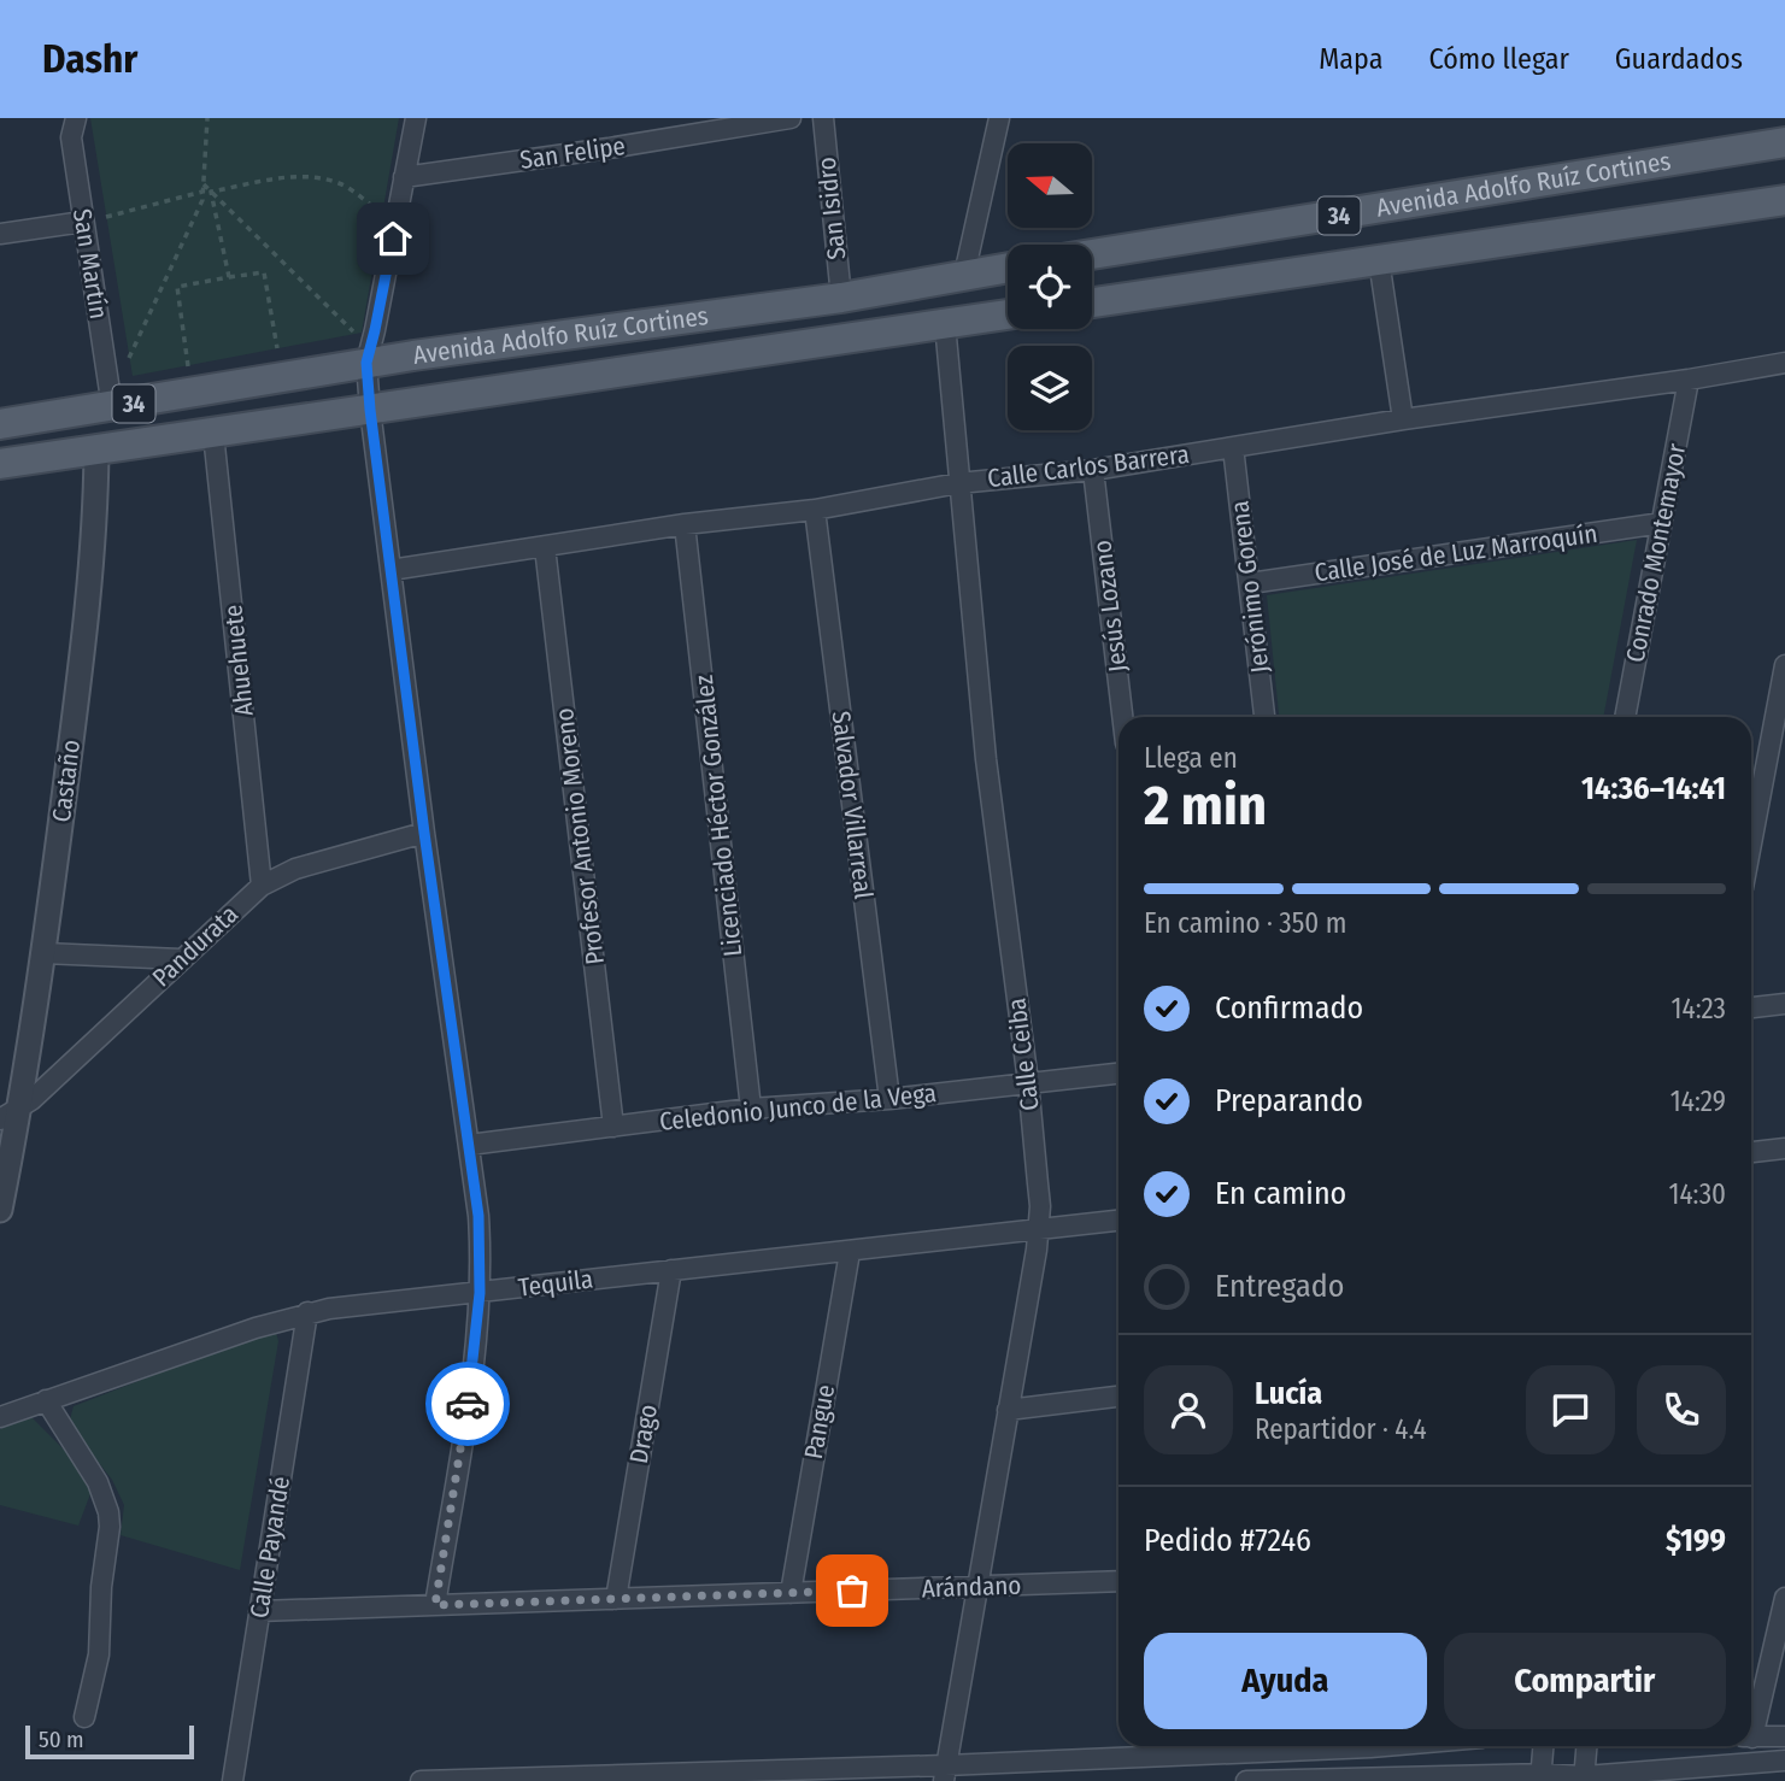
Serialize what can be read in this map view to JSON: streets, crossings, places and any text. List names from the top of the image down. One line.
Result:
{"streets":{"main road":["Avenida Adolfo Ruíz Cortines","34"],"street":["San Felipe","San Isidro","San Martín","Calle Carlos Barrera","Calle José de Luz Marroquín","Conrado Montemayor","Jerónimo Gorena","Jesús Lozano","Ahuehuete","Castaño","Salvador Villarreal","Licenciado Héctor González","Profesor Antonio Moreno","Pandurata","Calle Ceiba","Celedonio Junco de la Vega","Tequila","Pangue","Drago","Calle Payandé","Arándano"]},"crossings":[["Avenida Adolfo Ruíz Cortines","San Isidro"],["Avenida Adolfo Ruíz Cortines","San Martín"],["Avenida Adolfo Ruíz Cortines","Ahuehuete"],["Avenida Adolfo Ruíz Cortines","Castaño"],["Avenida Adolfo Ruíz Cortines","Calle Ceiba"],["Calle Carlos Barrera","Conrado Montemayor"],["Calle Carlos Barrera","Jerónimo Gorena"],["Calle Carlos Barrera","Jesús Lozano"],["Calle Carlos Barrera","Salvador Villarreal"],["Calle Carlos Barrera","Licenciado Héctor González"],["Calle Carlos Barrera","Profesor Antonio Moreno"],["Calle Carlos Barrera","Calle Ceiba"],["Calle José de Luz Marroquín","Conrado Montemayor"],["Calle José de Luz Marroquín","Jerónimo Gorena"],["Ahuehuete","Pandurata"],["Castaño","Pandurata"],["Salvador Villarreal","Celedonio Junco de la Vega"],["Licenciado Héctor González","Celedonio Junco de la Vega"],["Profesor Antonio Moreno","Celedonio Junco de la Vega"],["Calle Ceiba","Celedonio Junco de la Vega"],["Calle Ceiba","Tequila"],["Calle Ceiba","Arándano"],["Tequila","Pangue"],["Tequila","Drago"],["Tequila","Calle Payandé"],["Pangue","Arándano"],["Drago","Arándano"],["Calle Payandé","Arándano"]],"scale_bar":"50 m","north":"left","page":{"header":"Dashr","nav":["Mapa","Cómo llegar","Guardados"],"heading":["2 min","Llega en","14:36–14:41"],"panel":["Lucía","Repartidor · 4.4","Pedido #7246","$199"],"bar":"En camino · 350 m","list":[["Confirmado","14:23"],["Preparando","14:29"],["En camino","14:30"],"Entregado"],"buttons":["Ayuda","Compartir"],"scale":"50 m"}}
